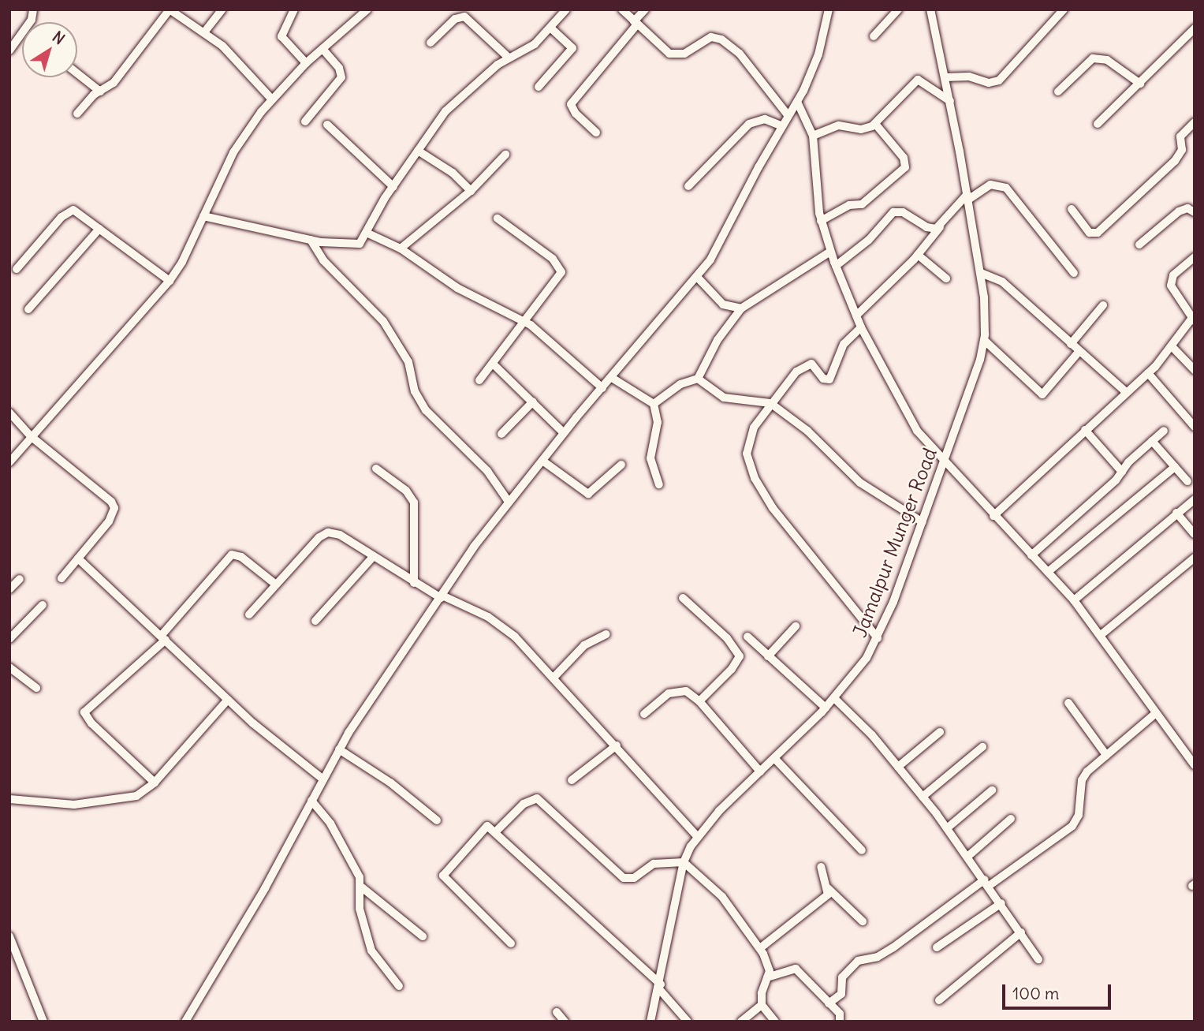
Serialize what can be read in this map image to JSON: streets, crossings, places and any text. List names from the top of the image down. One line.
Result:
{"streets":{"street":["Jamalpur Munger Road"]},"scale_bar":"100 m","north":"top right"}
